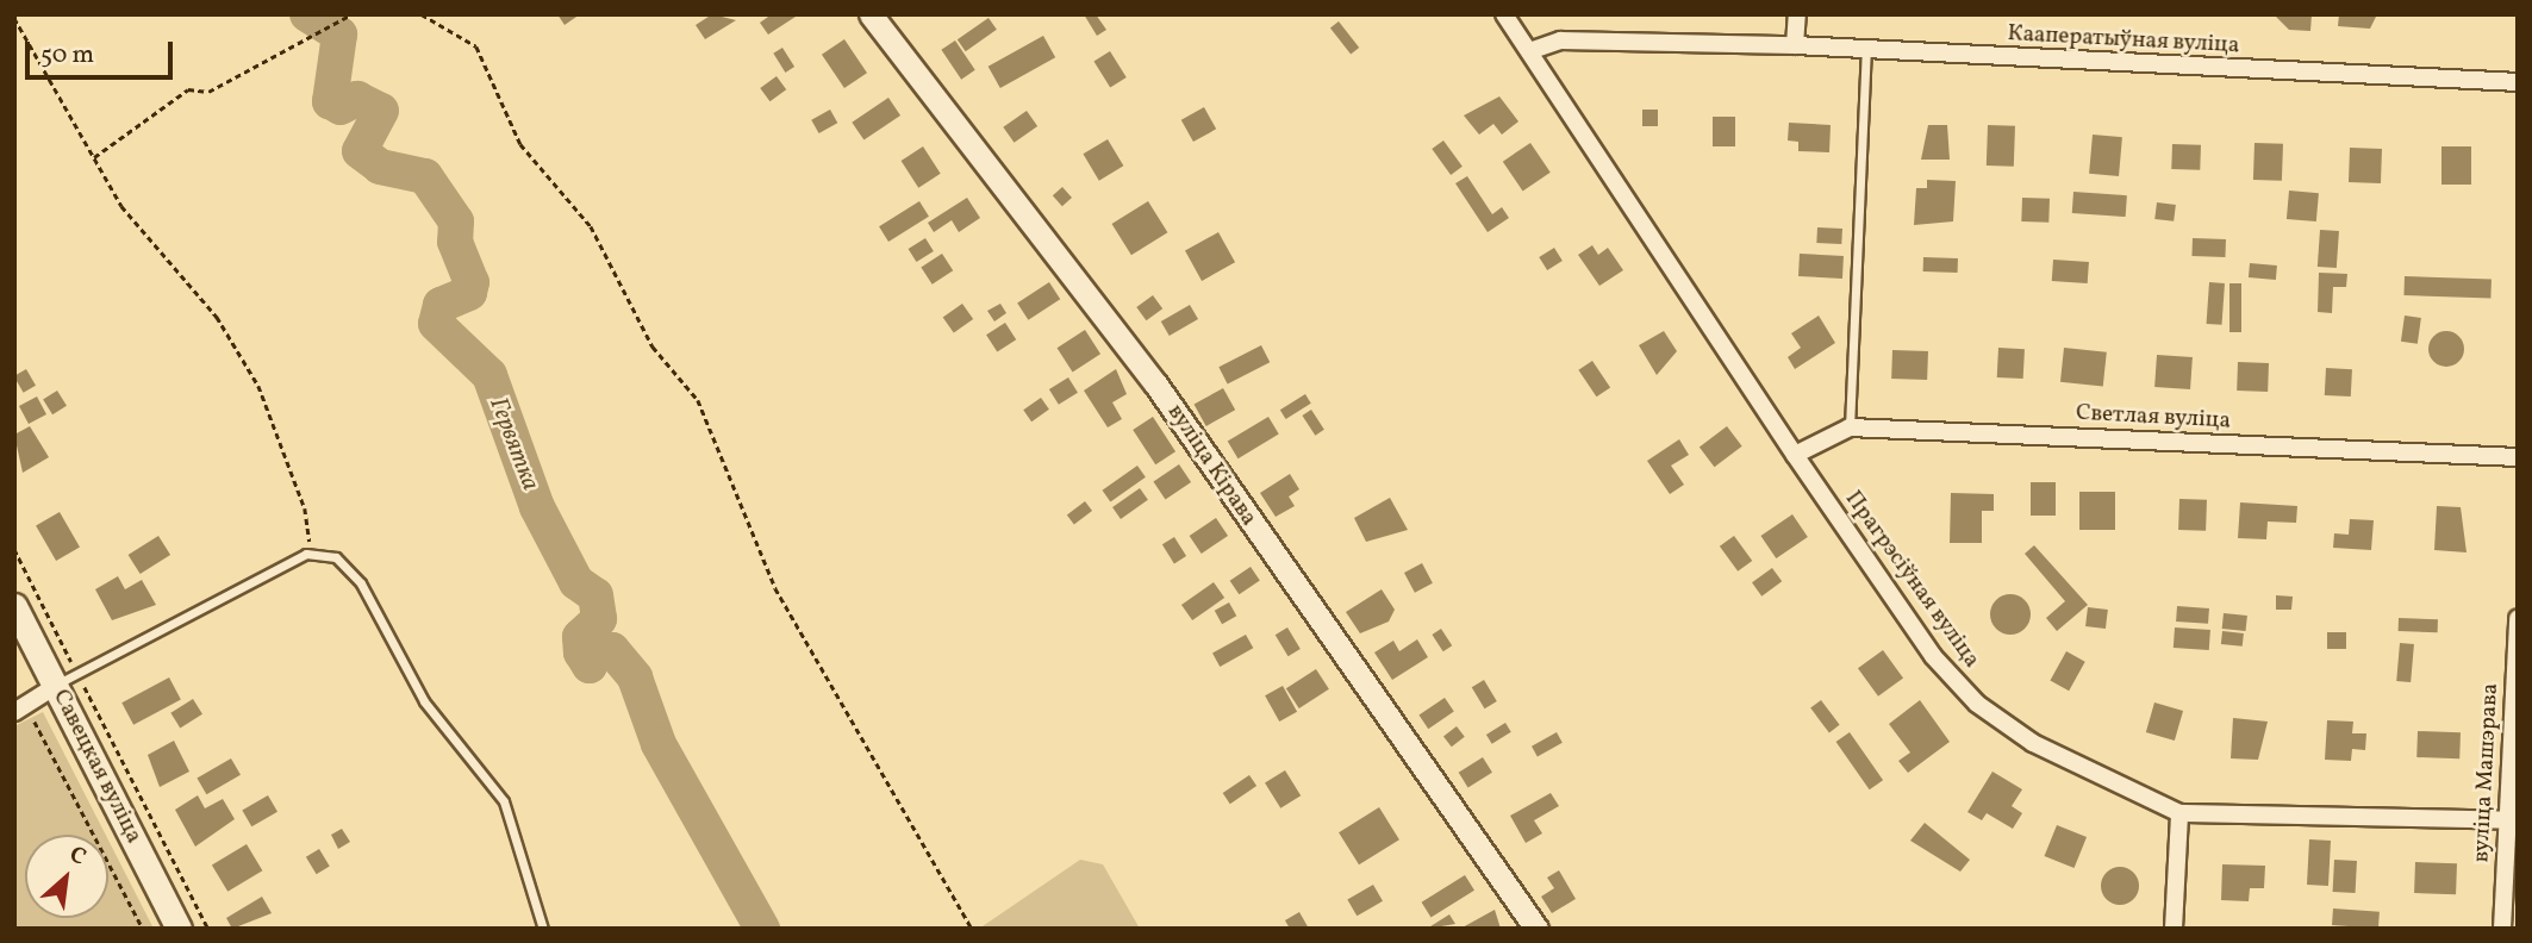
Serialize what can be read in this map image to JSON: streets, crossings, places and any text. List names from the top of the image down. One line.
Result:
{"streets":{"main road":["Савецкая вуліца"],"street":["Кааператыўная вуліца","Светлая вуліца","вуліца Кірава","Прагрэсіўная вуліца","вуліца Машэрава"]},"crossings":[["Кааператыўная вуліца","Прагрэсіўная вуліца"],["Светлая вуліца","Прагрэсіўная вуліца"],["Прагрэсіўная вуліца","вуліца Машэрава"]],"water":["Гервятка"],"scale_bar":"50 m","north":"top right"}
